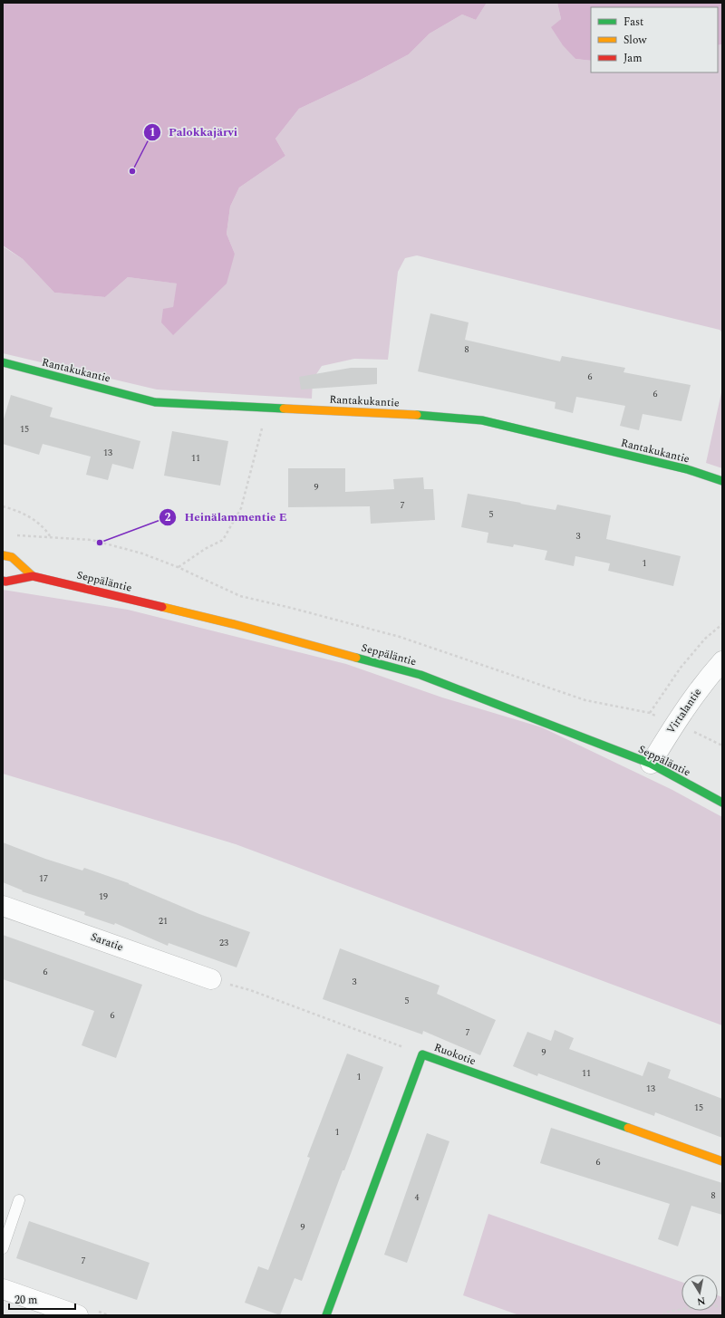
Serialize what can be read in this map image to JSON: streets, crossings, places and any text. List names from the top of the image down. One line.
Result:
{"streets":{"street":["Rantakukantie","Seppäläntie","Virtalantie","Saratie","Ruokotie"]},"crossings":[["Seppäläntie","Virtalantie"]],"places":["Palokkajärvi","Heinälammentie E"],"house_numbers":["8","6","6","15","13","11","9","7","5","3","1","17","19","21","23","6","3","5","6","7","9","11","1","13","15","1","6","8","4","9","7"],"legend":["Fast","Slow","Jam"],"scale_bar":"20 m","north":"bottom"}
